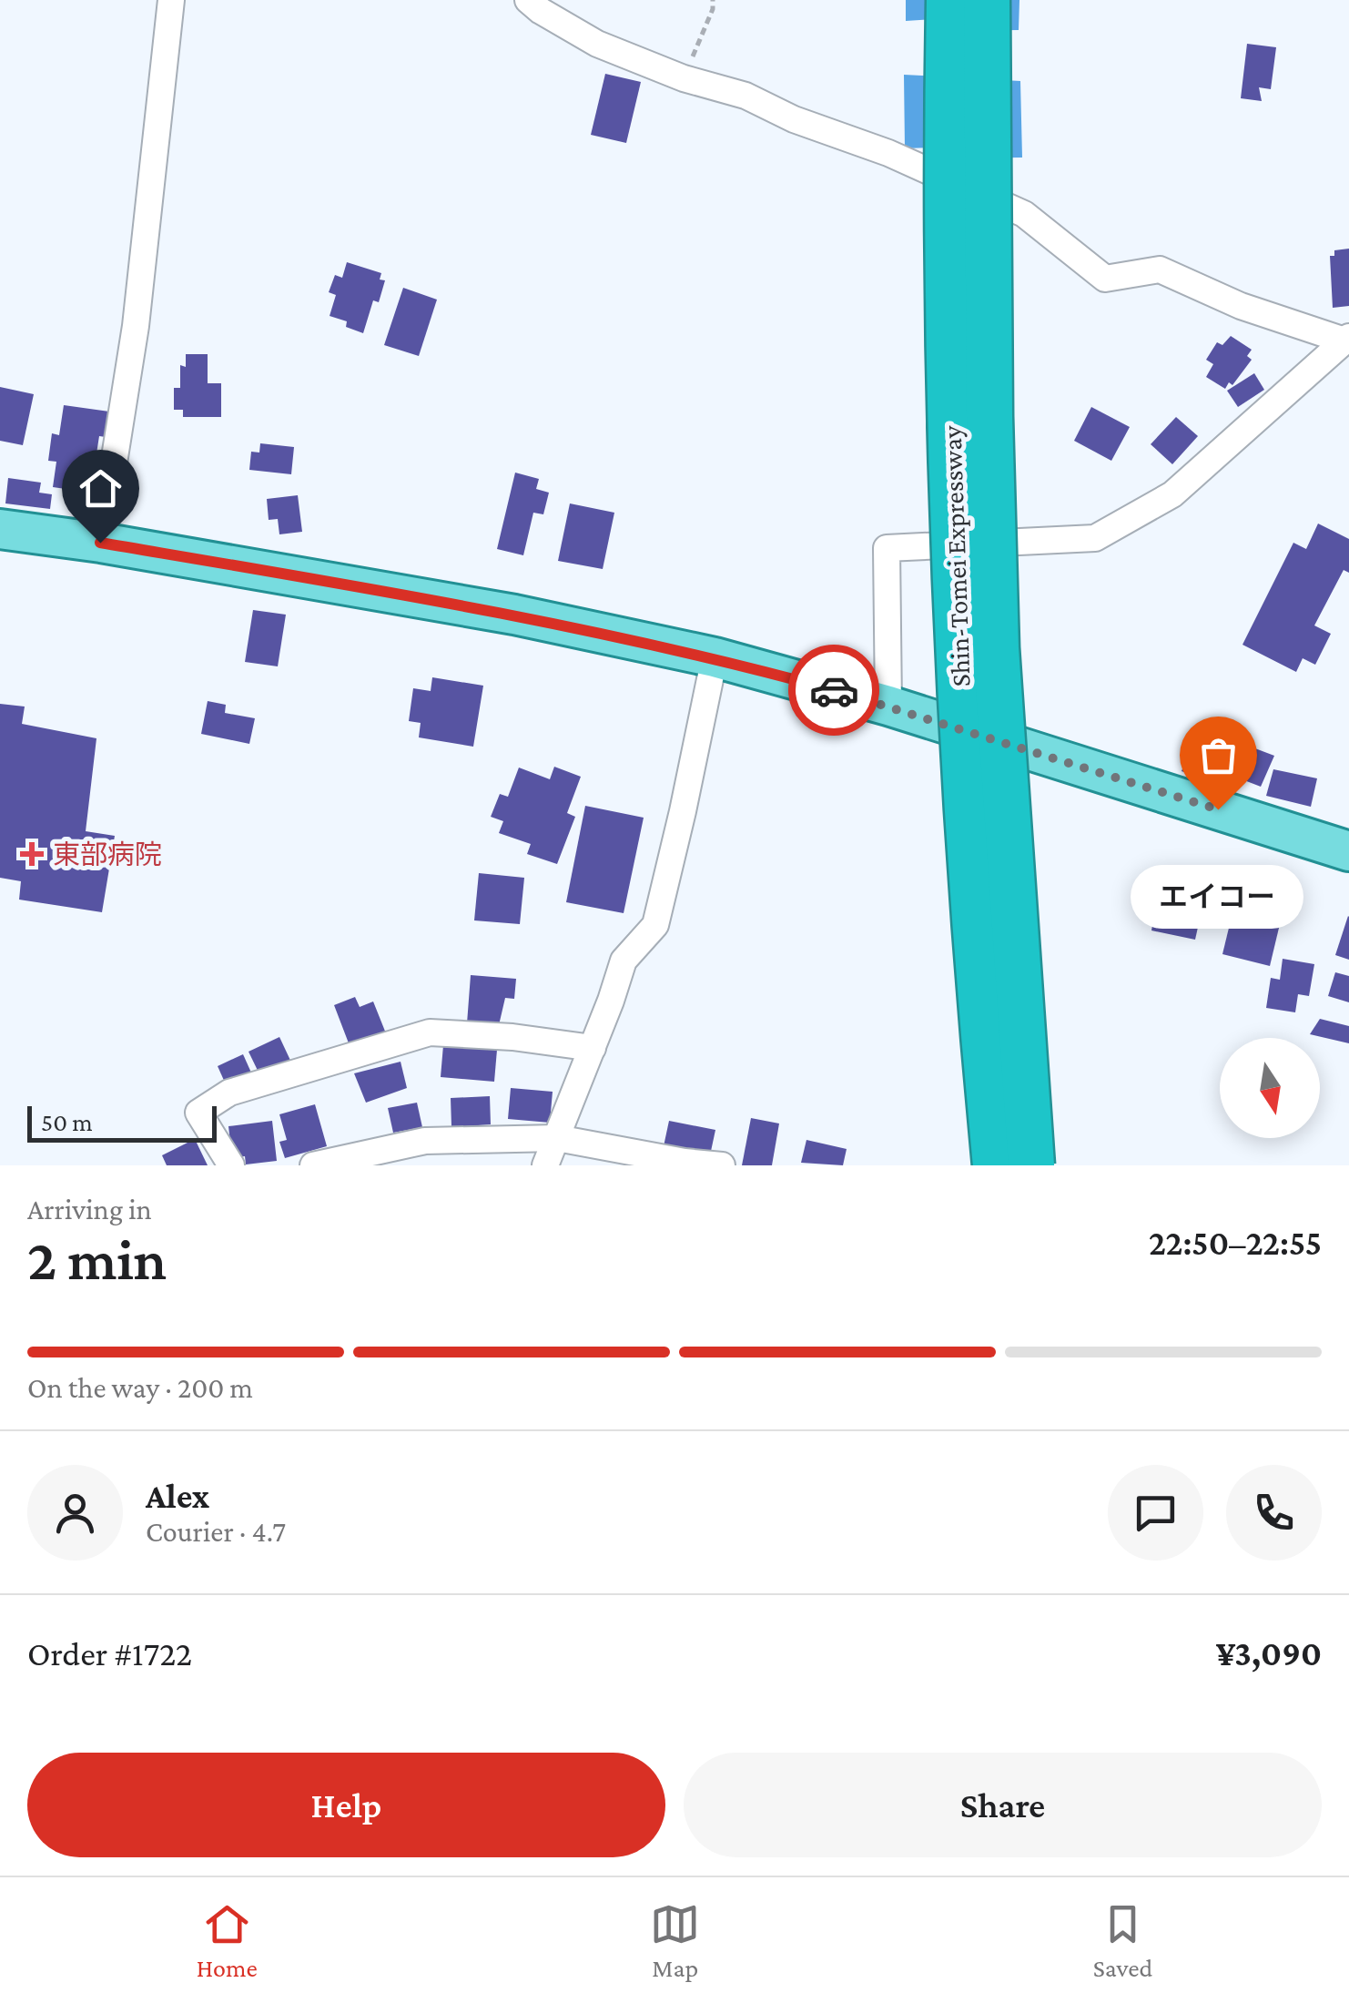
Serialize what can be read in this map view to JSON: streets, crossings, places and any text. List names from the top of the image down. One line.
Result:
{"streets":{"highway":["Shin-Tomei Expressway"]},"places":{"other":["エイコー"],"health":["東部病院"]},"scale_bar":"50 m","north":"bottom","page":{"bubble":"エイコー","scale":"50 m","heading":["2 min","Arriving in","22:50–22:55"],"panel":["Alex","Courier · 4.7","Order #1722","¥3,090"],"bar":"On the way · 200 m","buttons":["Help","Share"],"tabs":["Home","Map","Saved"]}}
